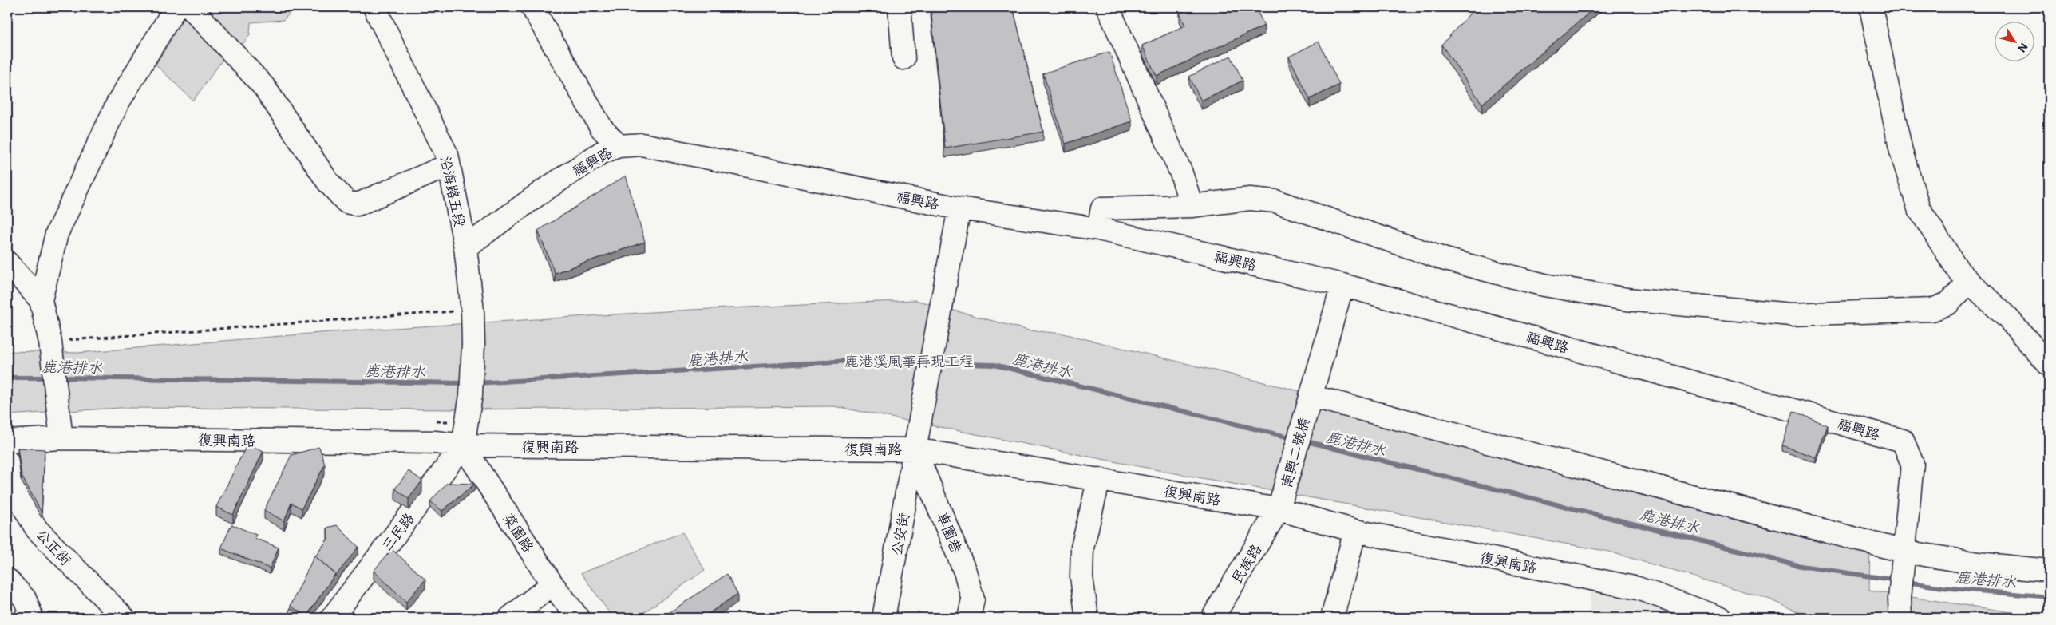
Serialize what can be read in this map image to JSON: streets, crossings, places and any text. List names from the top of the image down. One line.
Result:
{"streets":{"street":["福興路","沿海路五段","復興南路","南興二號橋","三民路","菜園路","車圍巷","公安街","公正街","民族路"]},"crossings":[["福興路","沿海路五段"],["福興路","南興二號橋"],["福興路","公安街"],["沿海路五段","復興南路"],["沿海路五段","三民路"],["沿海路五段","菜園路"],["復興南路","南興二號橋"],["復興南路","三民路"],["復興南路","菜園路"],["復興南路","車圍巷"],["復興南路","公安街"],["復興南路","民族路"],["南興二號橋","民族路"],["三民路","菜園路"],["車圍巷","公安街"]],"water":["鹿港排水"],"parks":["鹿港溪風華再現工程"],"north":"bottom right"}
